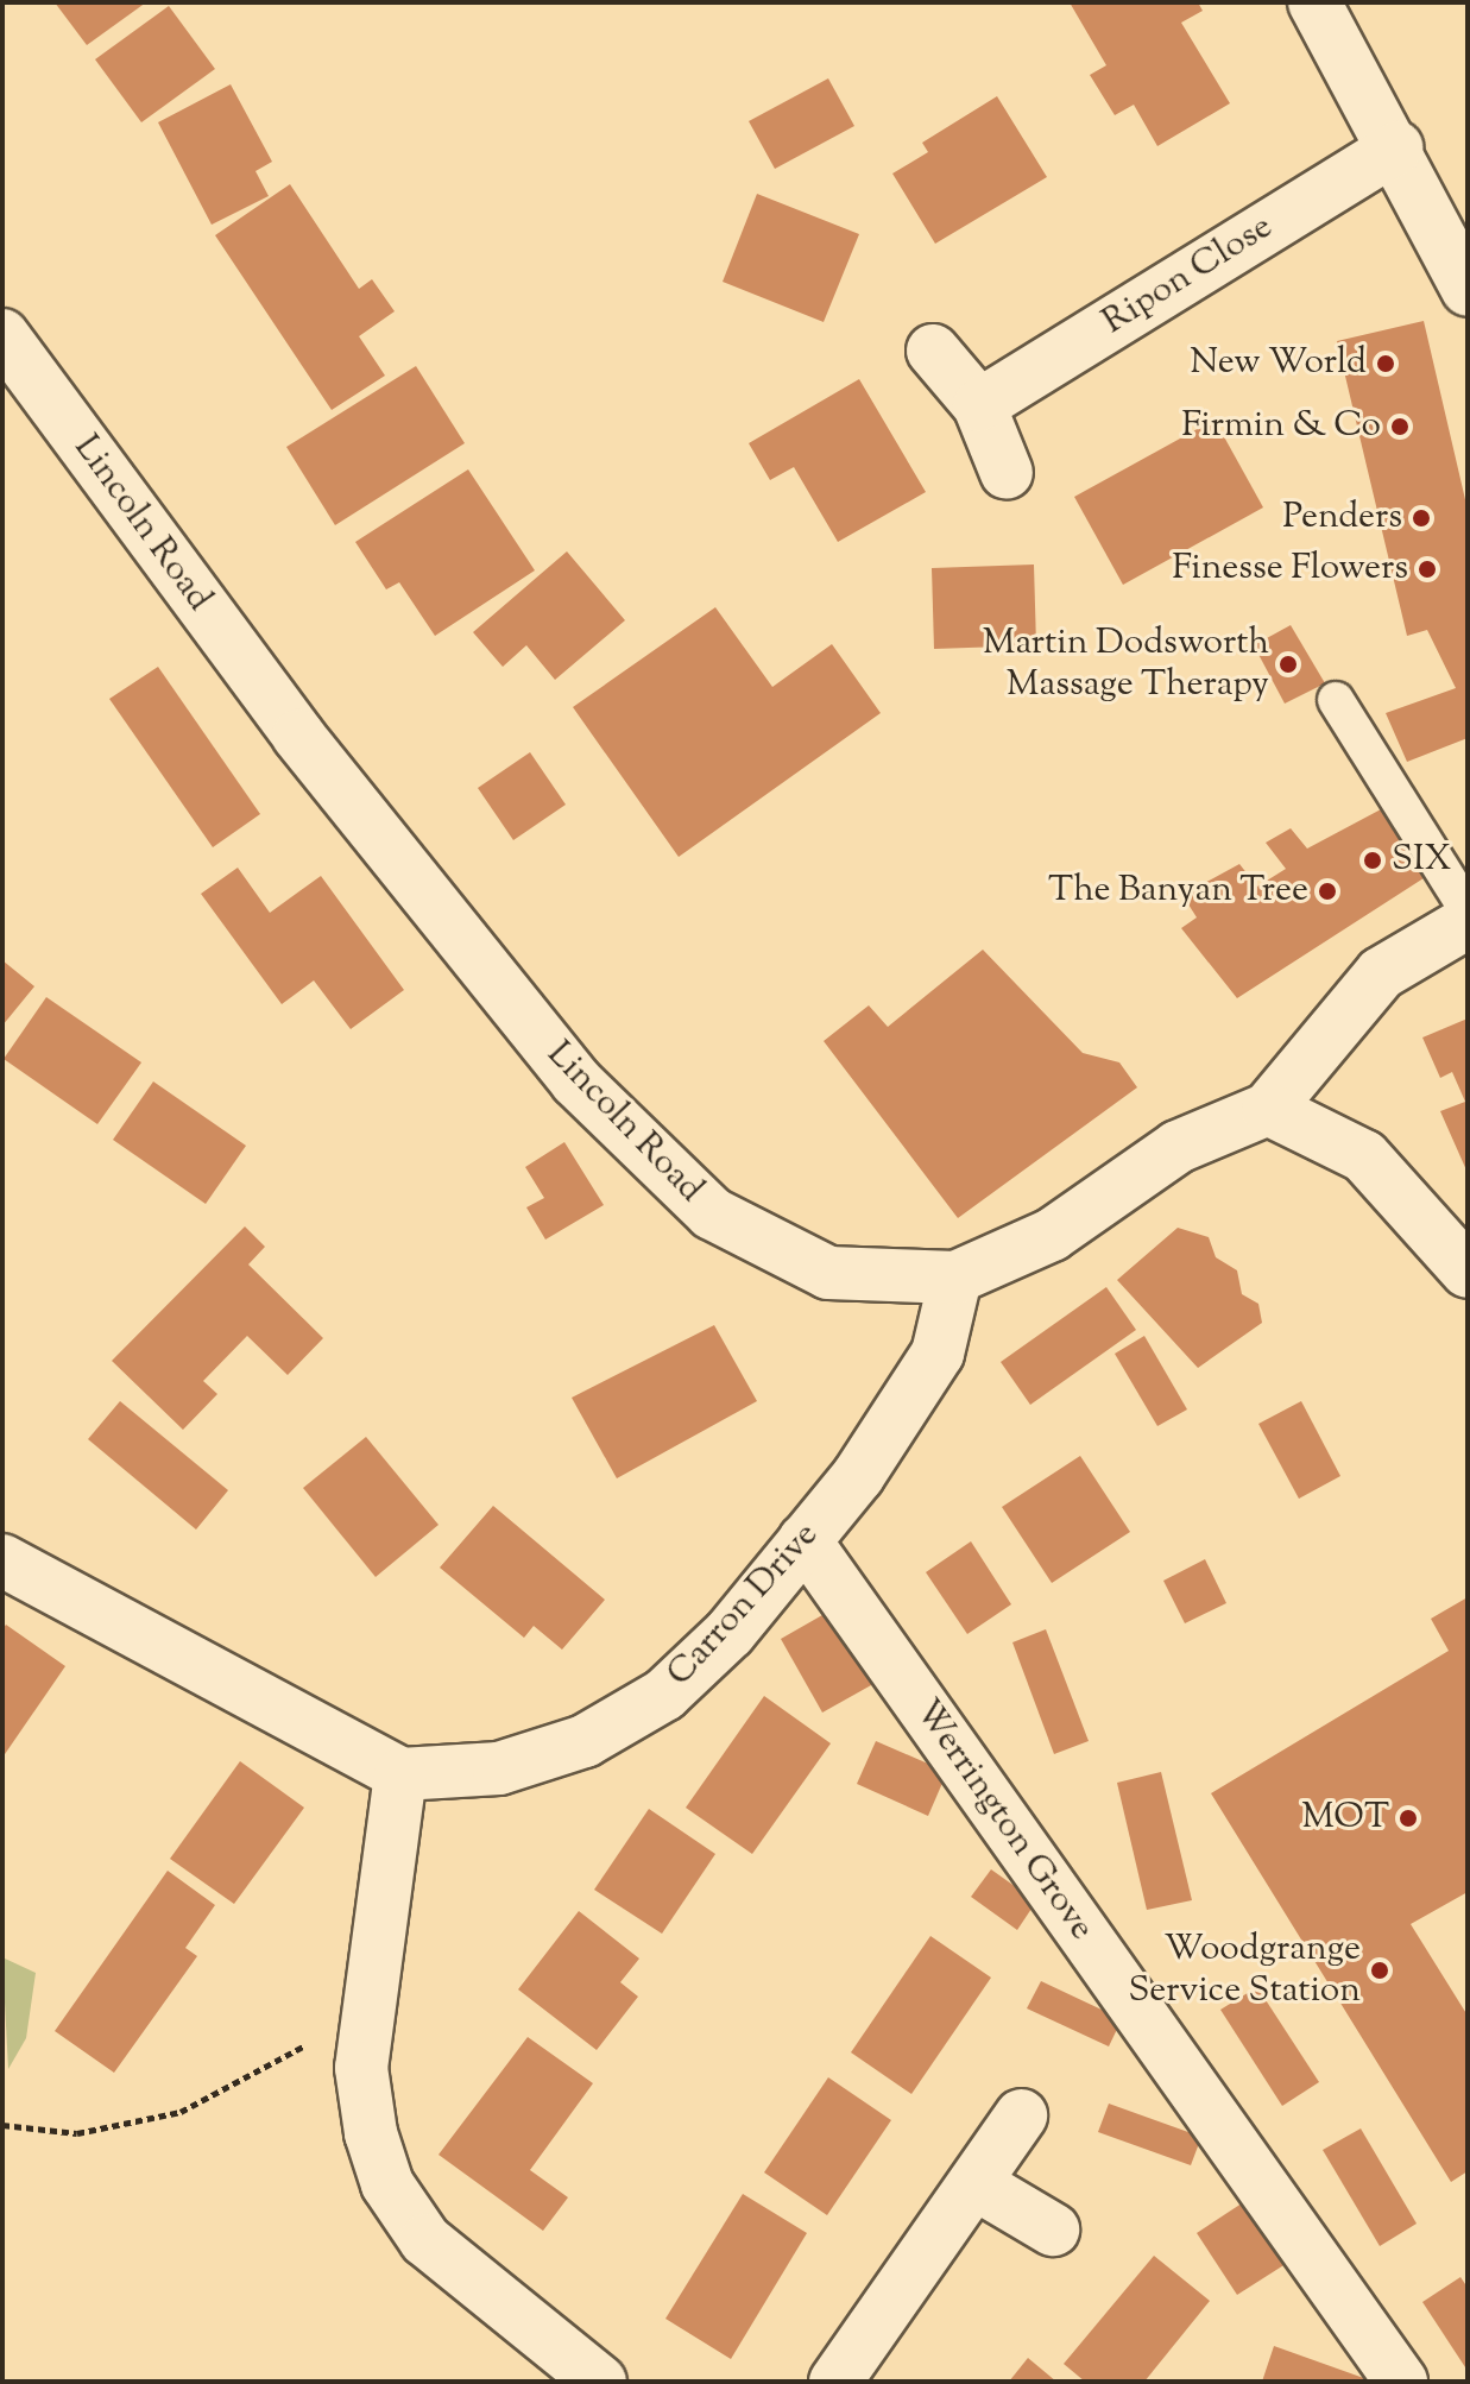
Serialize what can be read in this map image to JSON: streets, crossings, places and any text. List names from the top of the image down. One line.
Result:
{"streets":{"street":["Ripon Close","Lincoln Road","Carron Drive","Werrington Grove"]},"crossings":[["Lincoln Road","Carron Drive"],["Carron Drive","Werrington Grove"]],"places":["New World","Firmin & Co","Penders","Finesse Flowers","Martin Dodsworth Massage Therapy","SIX","The Banyan Tree","MOT","Woodgrange Service Station"]}
